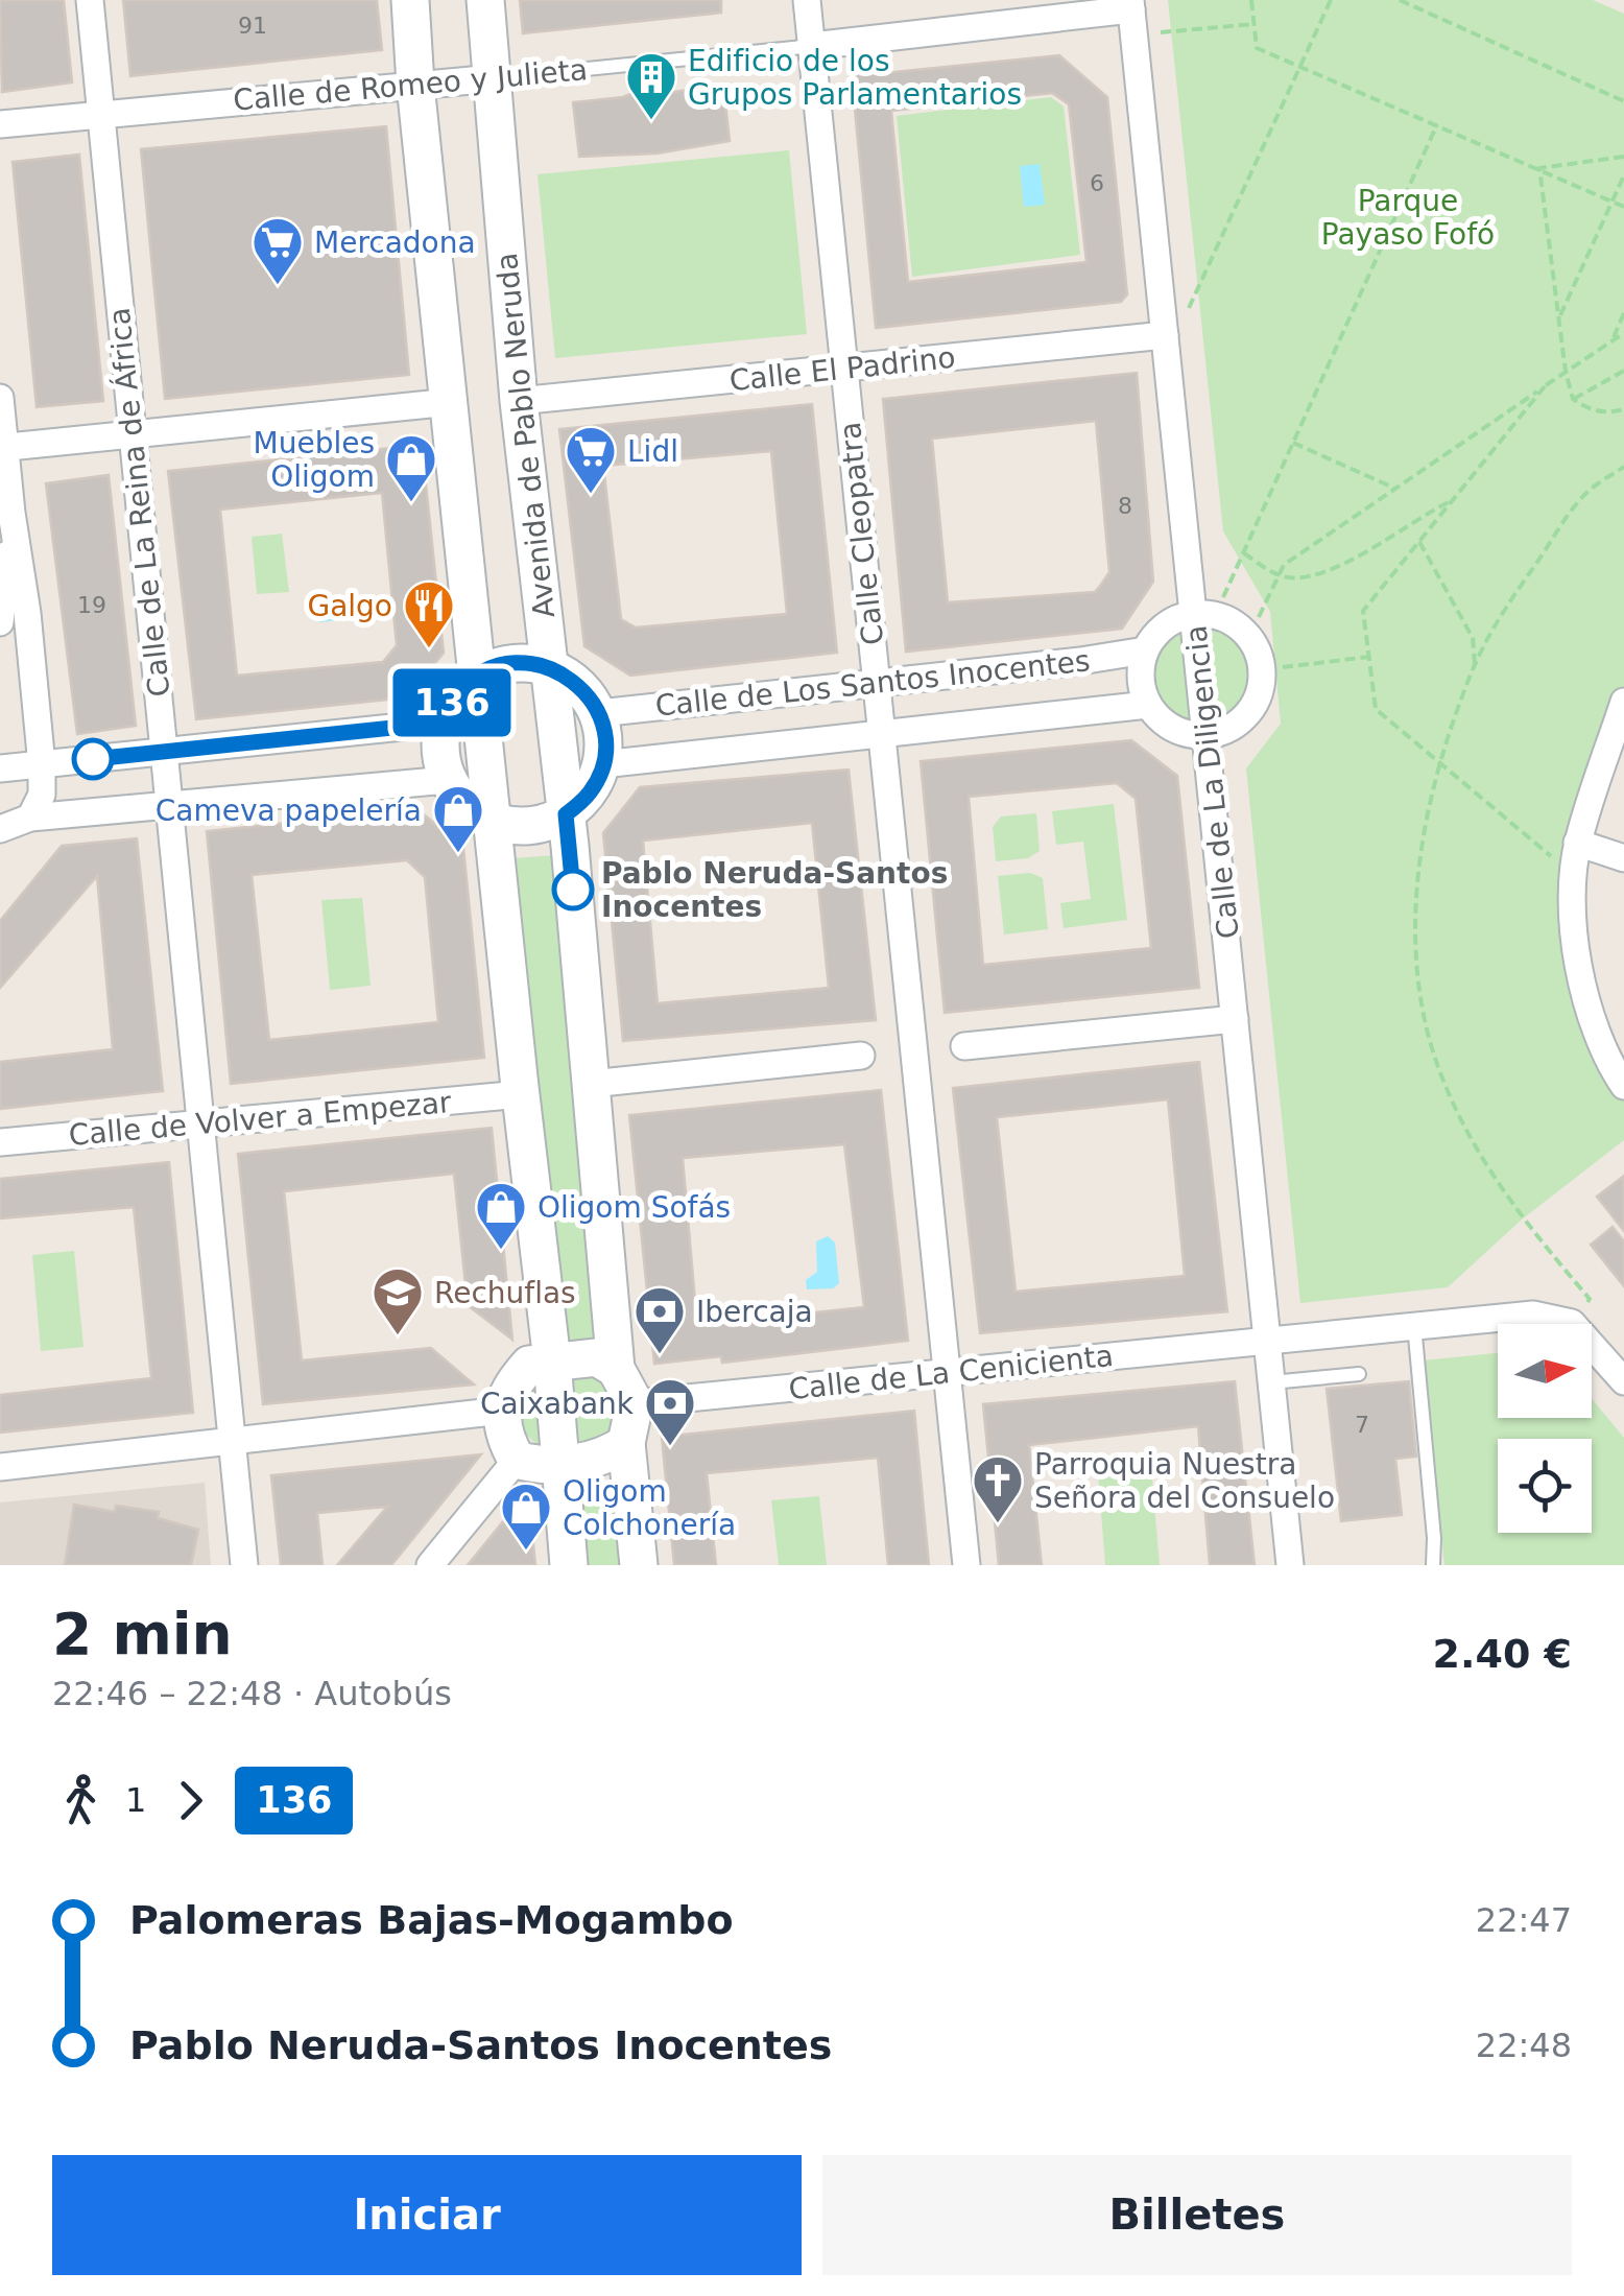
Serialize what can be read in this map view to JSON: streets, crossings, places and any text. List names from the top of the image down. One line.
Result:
{"streets":{"main road":["Avenida de Pablo Neruda"],"street":["Calle de Romeo y Julieta","Calle El Padrino","Calle de La Reina de África","Calle Cleopatra","Calle de Los Santos Inocentes","Calle de La Diligencia","Calle de Volver a Empezar","Calle de La Cenicienta"]},"crossings":[["Calle de Romeo y Julieta","Avenida de Pablo Neruda"],["Calle de Romeo y Julieta","Calle de La Reina de África"],["Calle de Romeo y Julieta","Calle Cleopatra"],["Calle de Romeo y Julieta","Calle de La Diligencia"],["Calle El Padrino","Avenida de Pablo Neruda"],["Calle El Padrino","Calle Cleopatra"],["Calle El Padrino","Calle de La Diligencia"],["Avenida de Pablo Neruda","Calle de La Cenicienta"],["Calle de La Reina de África","Calle de Volver a Empezar"],["Calle Cleopatra","Calle de Los Santos Inocentes"],["Calle Cleopatra","Calle de La Cenicienta"],["Calle de La Diligencia","Calle de La Cenicienta"]],"parks":["Parque Payaso Fofó"],"places":{"building":["Edificio de los Grupos Parlamentarios"],"supermarket":["Mercadona","Lidl"],"shop":["Muebles Oligom","Cameva papelería","Oligom Sofás","Oligom Colchonería"],"restaurant":["Galgo"],"other":["Pablo Neruda-Santos Inocentes"],"school or university":["Rechuflas"],"bank":["Ibercaja","Caixabank"],"church":["Parroquia Nuestra Señora del Consuelo"]},"lines":["bus line 136"],"house_numbers":["91","6","8","19","7"],"north":"right","page":{"on_map":"136","heading":["2 min","22:46 – 22:48 · Autobús","2.40 €"],"legs":["1","136"],"list":[{"name":"Palomeras Bajas-Mogambo","value":"22:47"},{"name":"Pablo Neruda-Santos Inocentes","value":"22:48"}],"buttons":["Iniciar","Billetes"]}}
